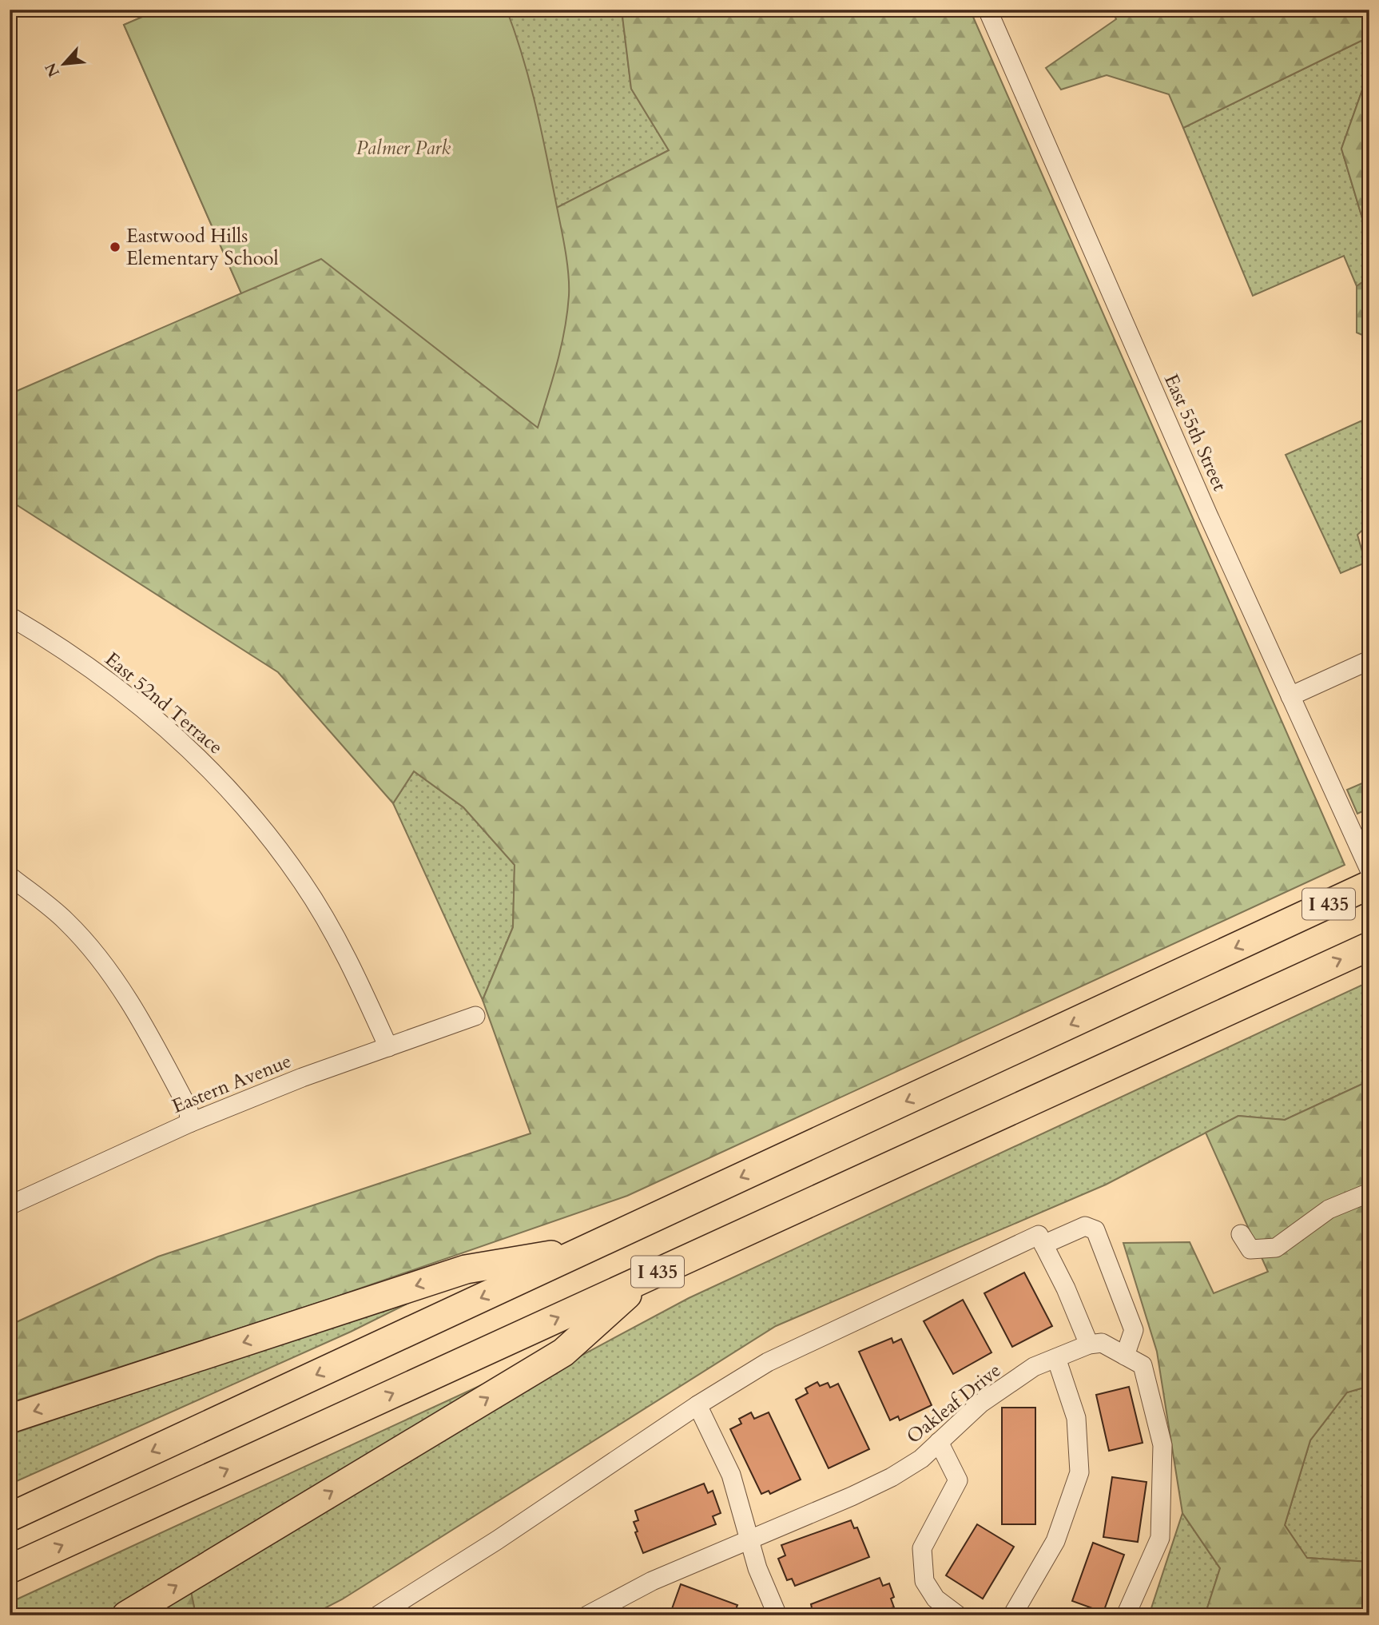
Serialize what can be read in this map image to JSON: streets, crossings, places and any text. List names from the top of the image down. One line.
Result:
{"streets":{"highway":["I 435"],"street":["East 55th Street","East 52nd Terrace","Eastern Avenue","Oakleaf Drive"]},"crossings":[["East 52nd Terrace","Eastern Avenue"]],"parks":["Palmer Park"],"places":["Eastwood Hills Elementary School"],"north":"bottom left"}
